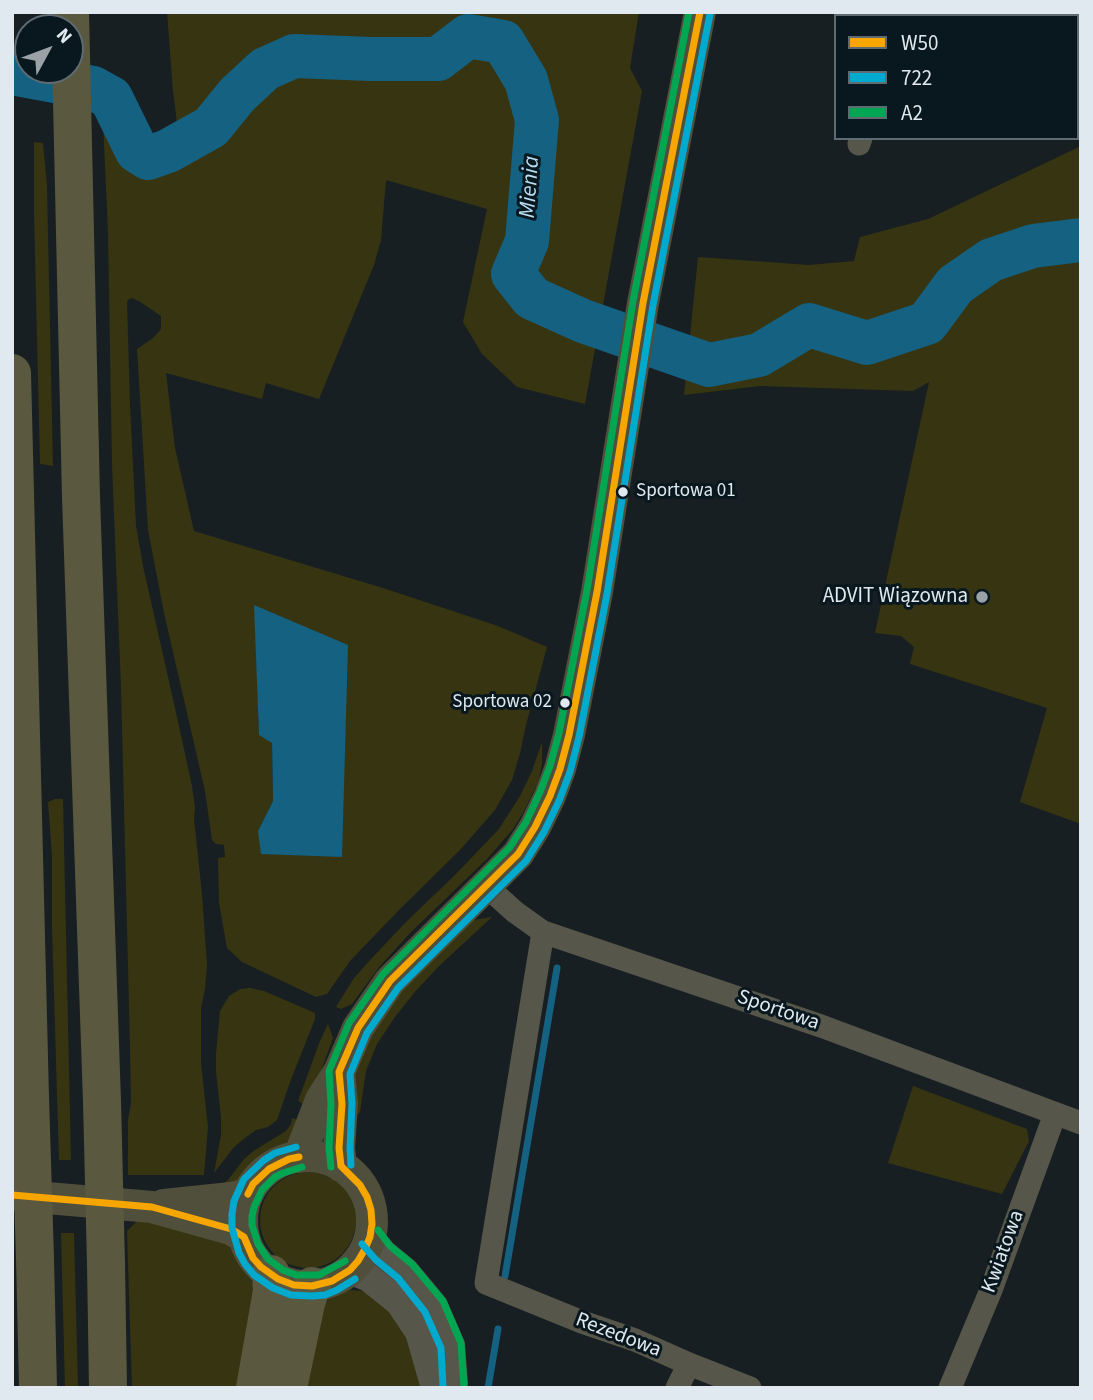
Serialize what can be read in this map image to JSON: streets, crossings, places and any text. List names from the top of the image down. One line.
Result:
{"streets":{"street":["Sportowa","Kwiatowa","Rezedowa"]},"crossings":[["Sportowa","Kwiatowa"],["Sportowa","Rezedowa"]],"water":["Mienia"],"places":["Sportowa 01","ADVIT Wiązowna","Sportowa 02"],"lines":["transit line W50","transit line A2","transit line 722"],"legend":["W50","722","A2"],"north":"top right"}
